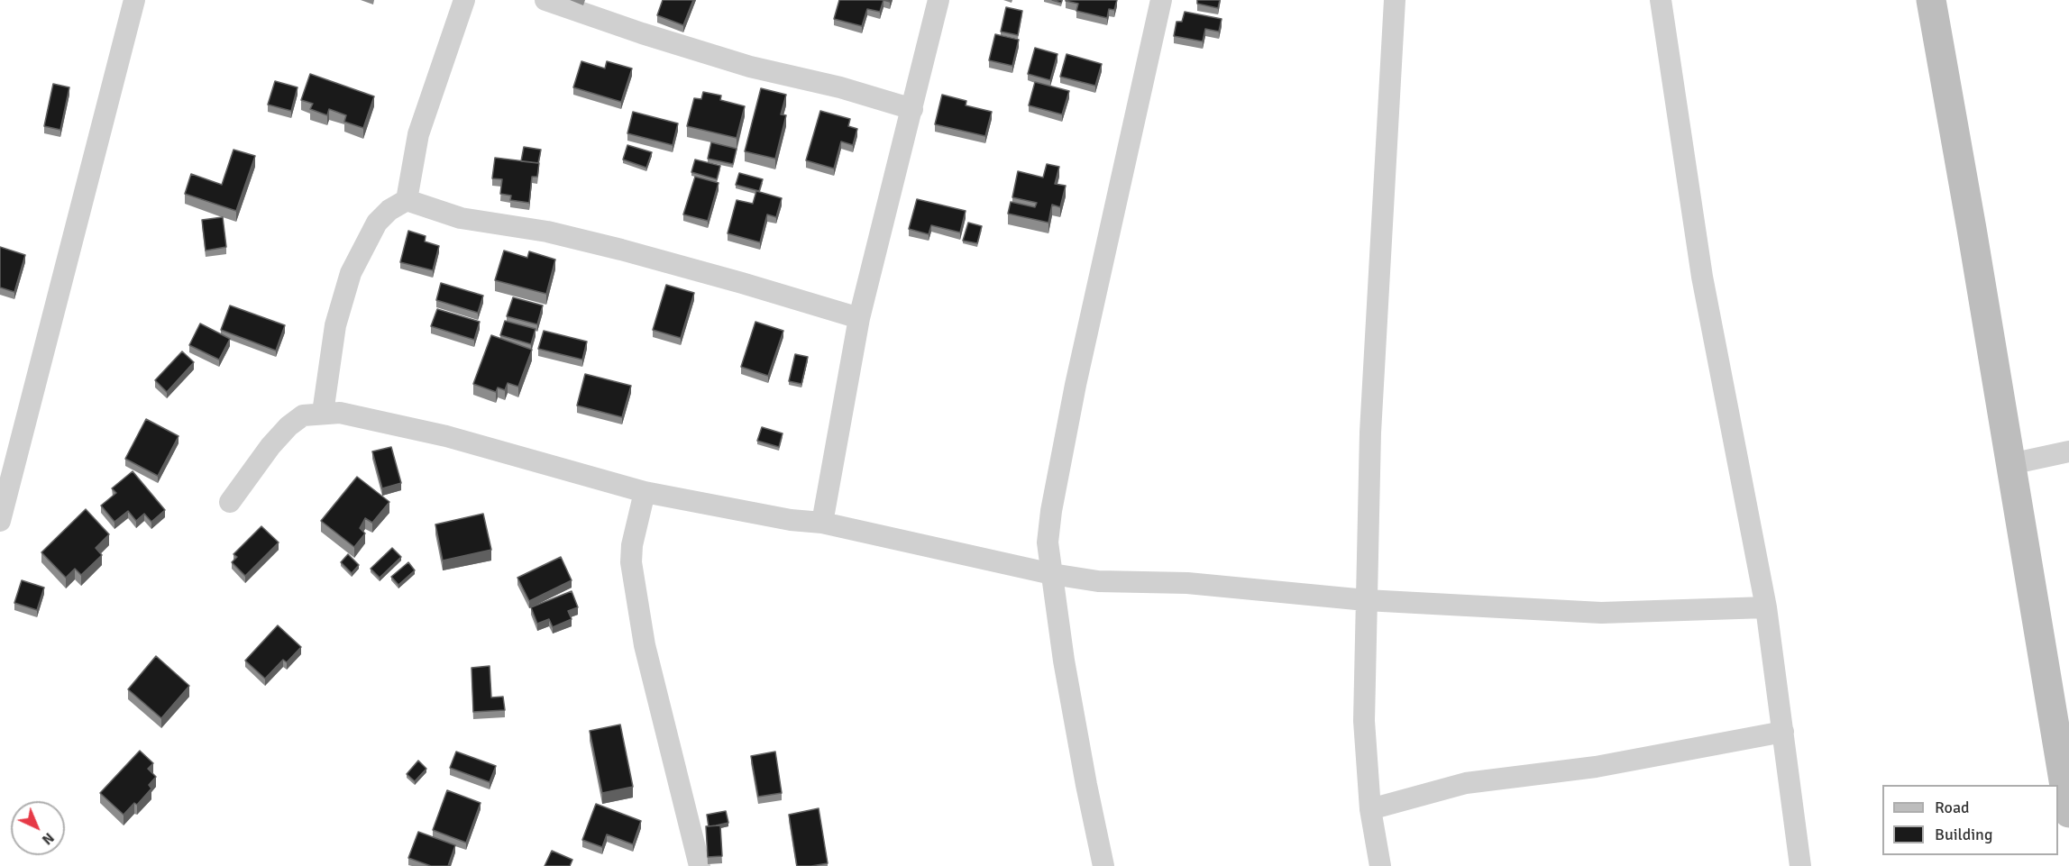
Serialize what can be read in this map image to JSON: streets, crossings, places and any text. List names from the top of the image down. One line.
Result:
{"legend":["Road","Building"],"north":"bottom right"}
